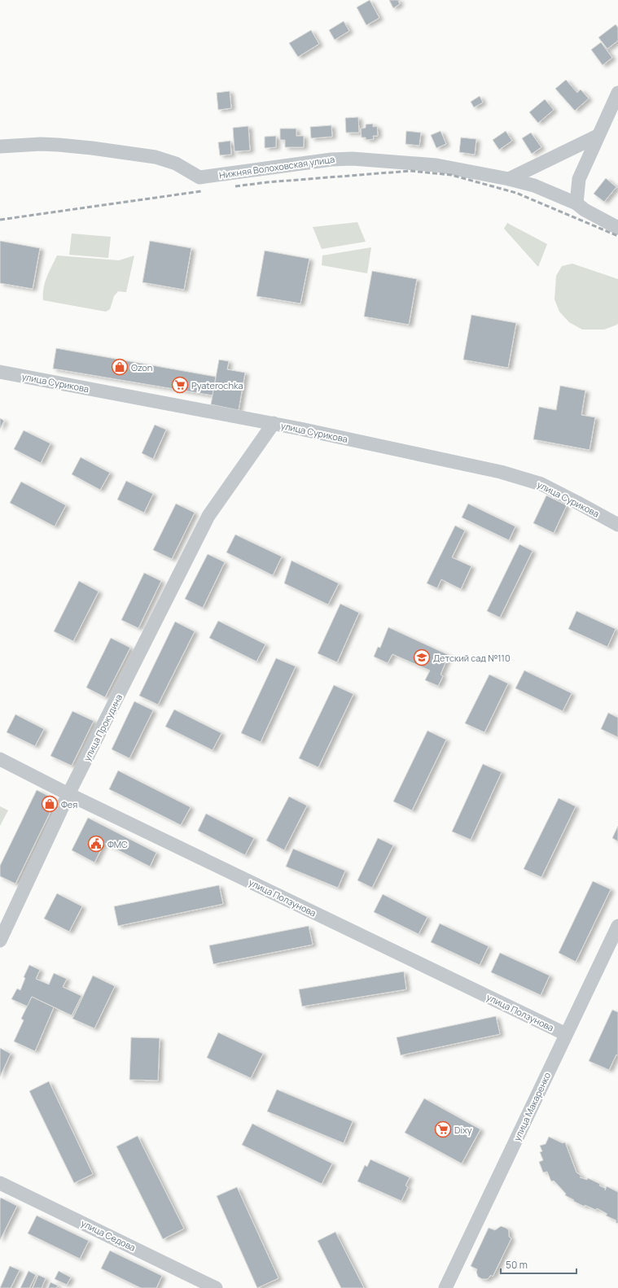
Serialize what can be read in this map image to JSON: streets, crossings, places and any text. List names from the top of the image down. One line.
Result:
{"streets":{"street":["Нижняя Волоховская улица","улица Сурикова","улица Прокудина","улица Ползунова","улица Макаренко","улица Седова"]},"crossings":[["улица Сурикова","улица Прокудина"],["улица Прокудина","улица Ползунова"],["улица Ползунова","улица Макаренко"]],"places":{"shop":["Ozon","Фея"],"supermarket":["Pyaterochka","Dixy"],"school or university":["Детский сад №110"],"public building":["ФМС"]},"scale_bar":"50 m"}
